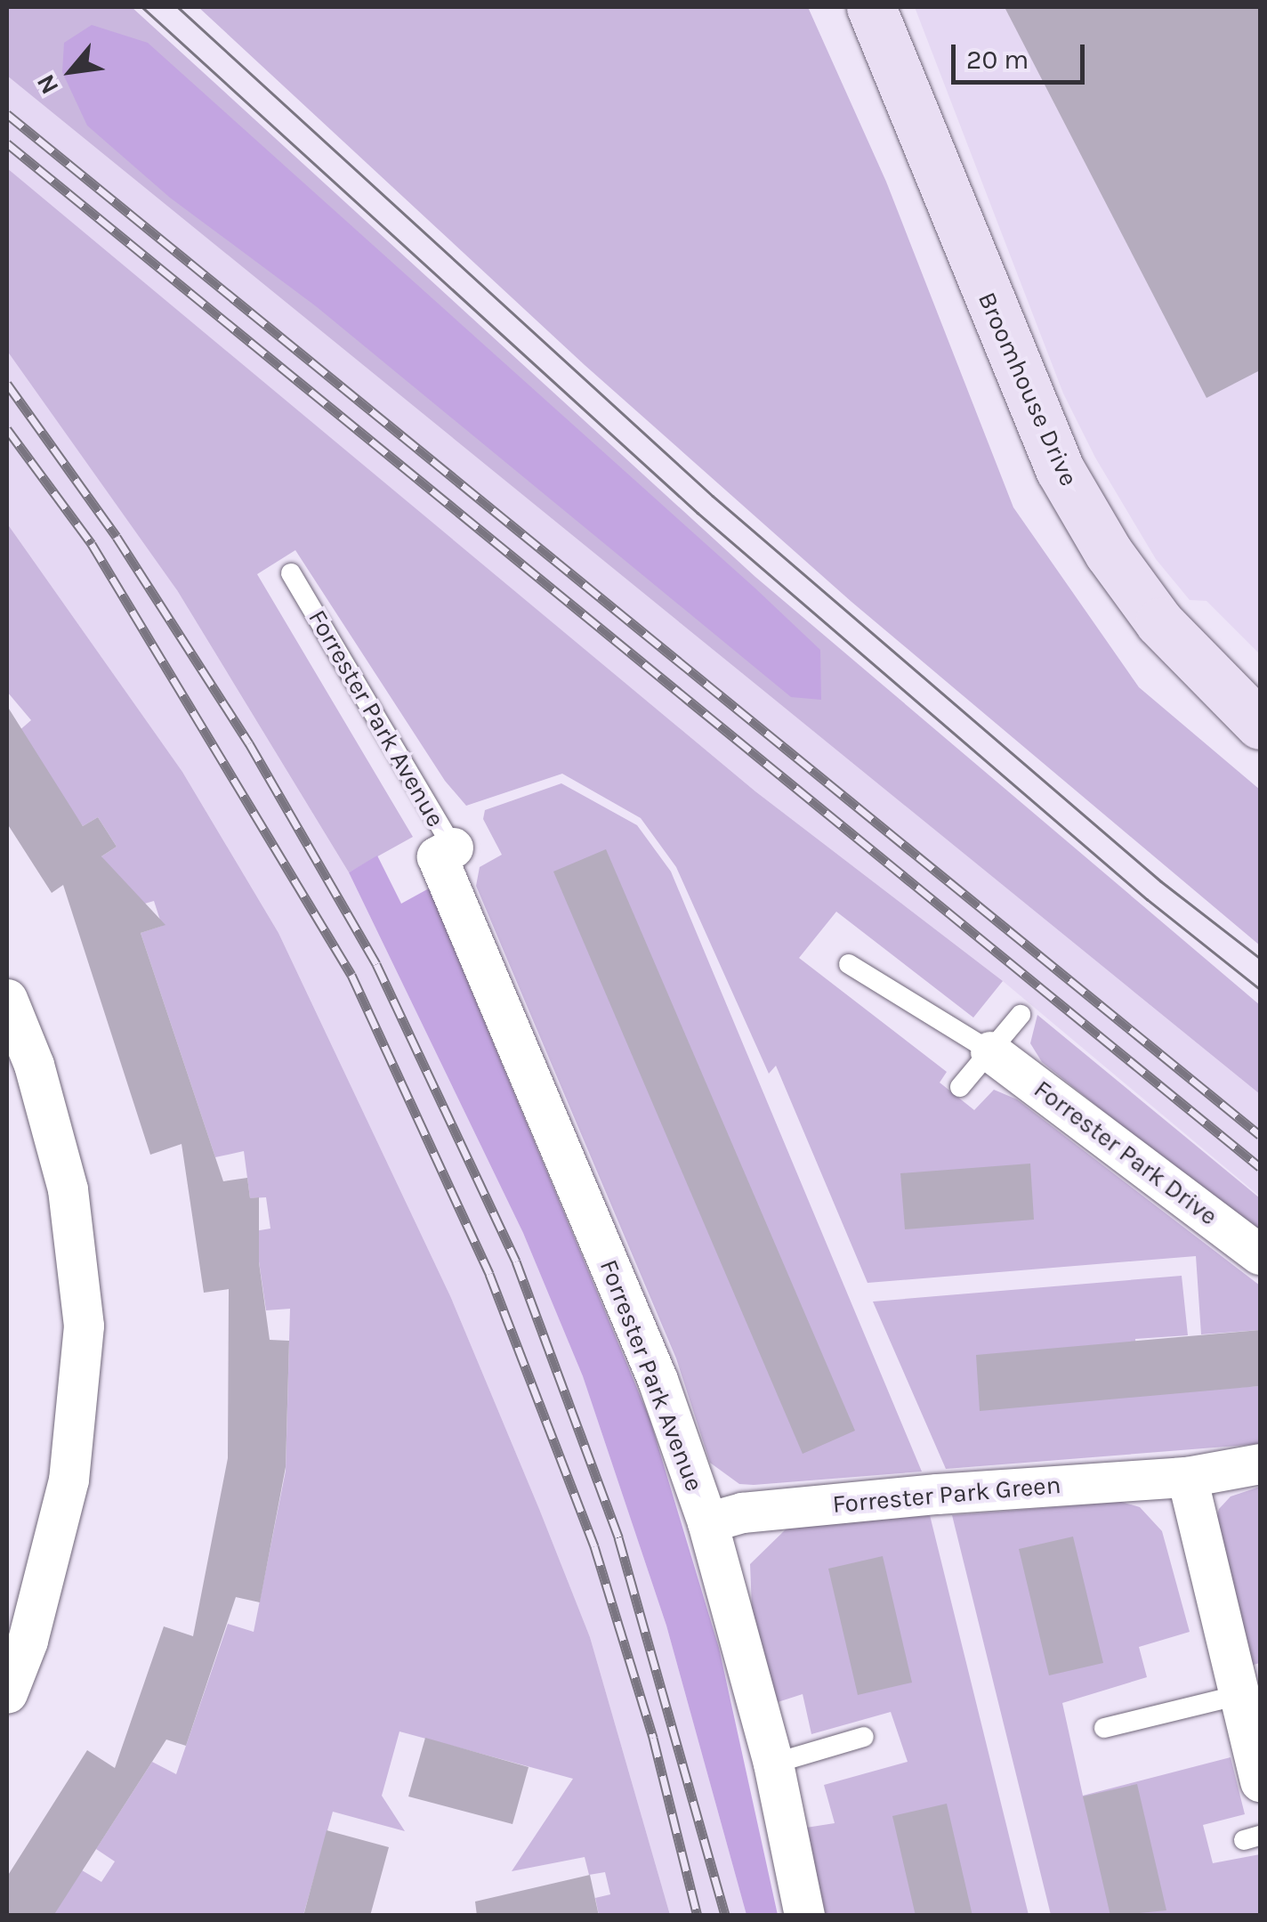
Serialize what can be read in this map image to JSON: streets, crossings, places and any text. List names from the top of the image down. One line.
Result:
{"streets":{"street":["Broomhouse Drive","Forrester Park Avenue","Forrester Park Drive","Forrester Park Green"]},"crossings":[["Forrester Park Avenue","Forrester Park Green"]],"scale_bar":"20 m","north":"bottom left"}
